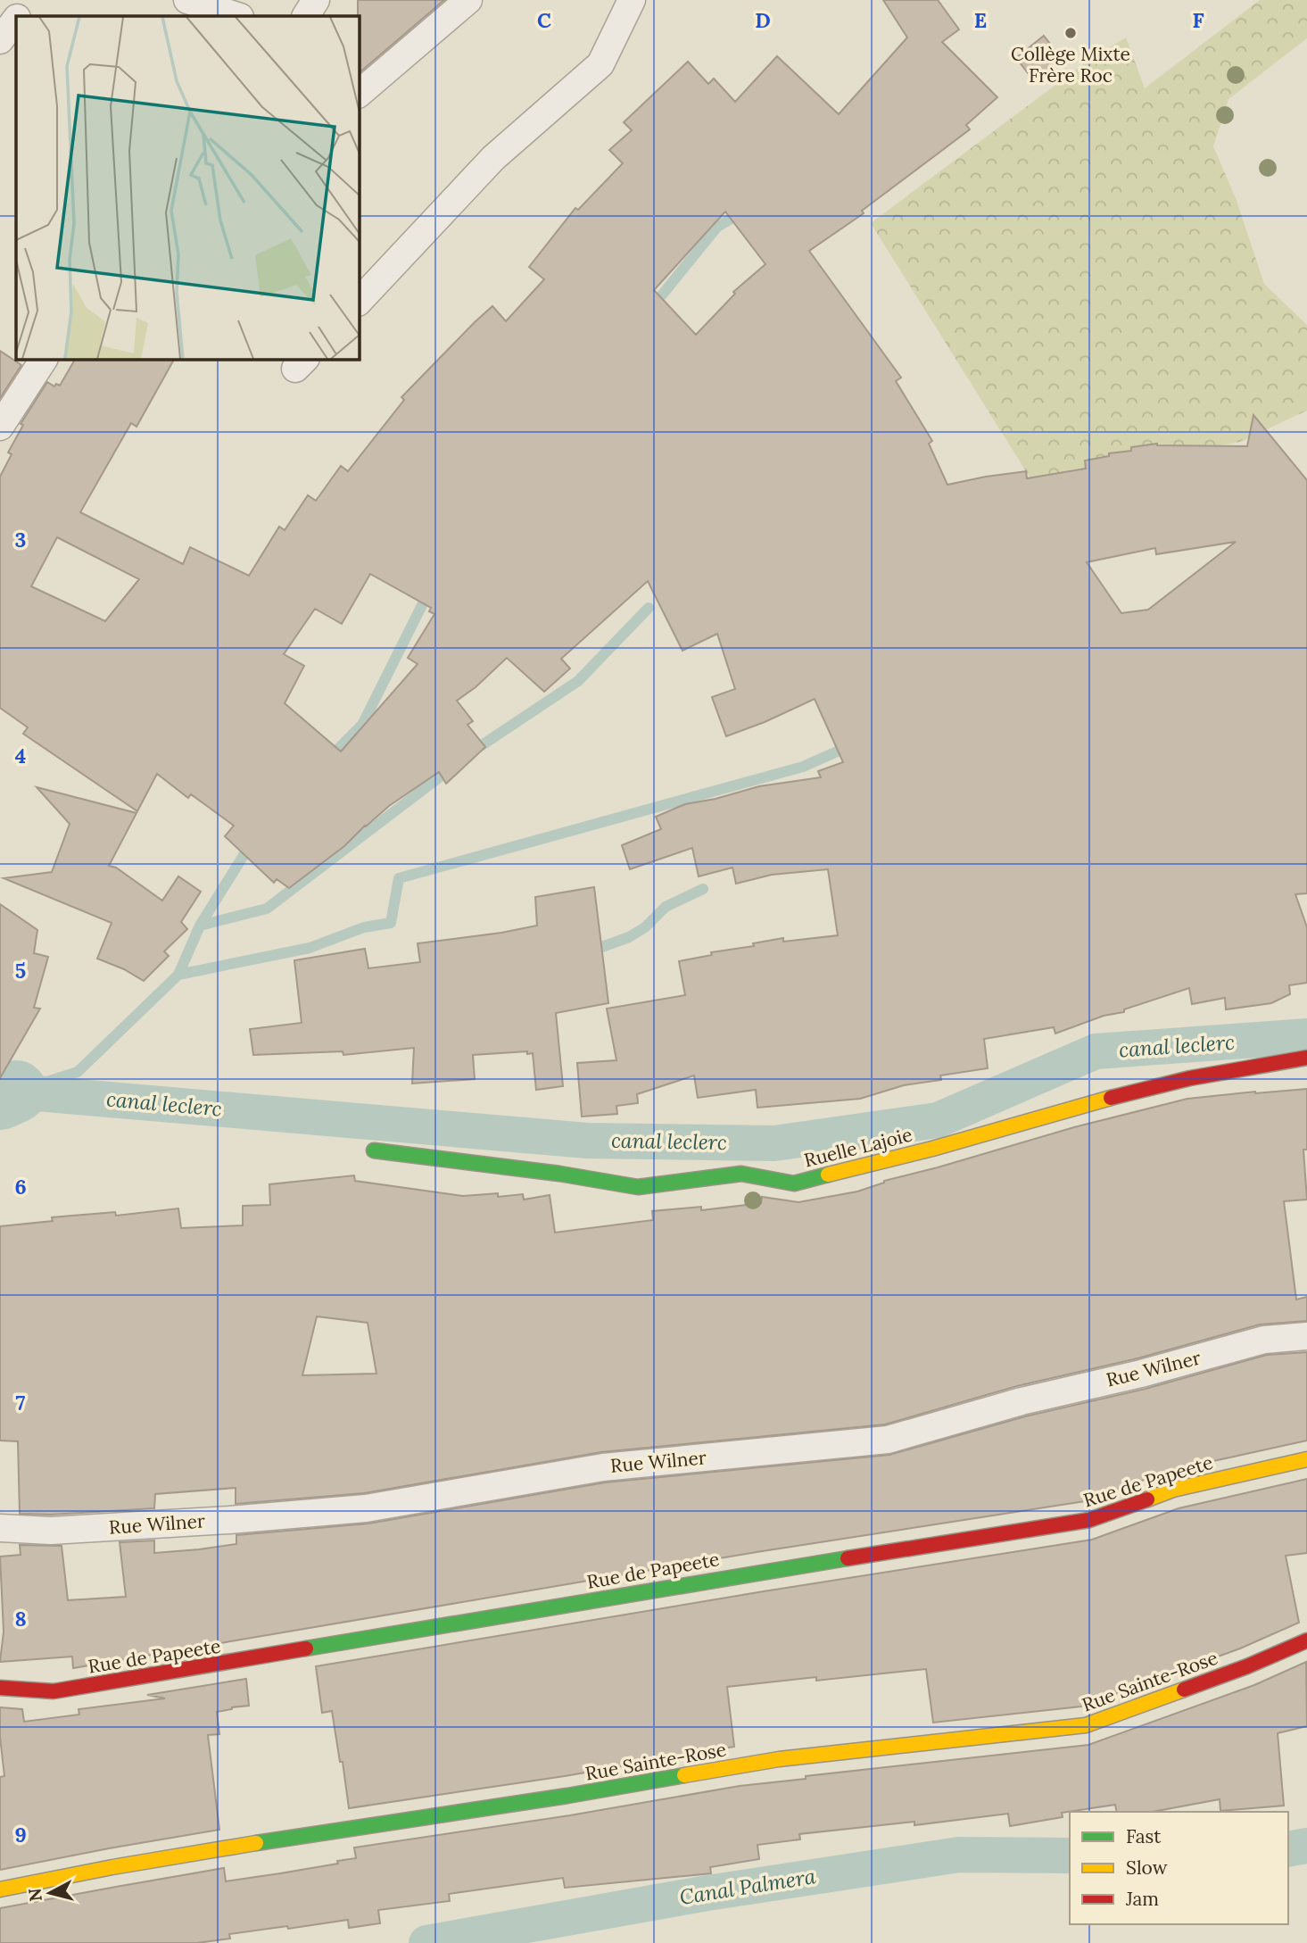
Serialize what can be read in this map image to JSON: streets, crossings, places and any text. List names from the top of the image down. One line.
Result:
{"streets":{"street":["Ruelle Lajoie","Rue Wilner","Rue de Papeete","Rue Sainte-Rose"]},"water":["canal leclerc","Canal Palmera"],"places":["Collège Mixte Frère Roc"],"legend":["Fast","Slow","Jam"],"north":"left","grid":{"columns":["C","D","E","F"],"rows":["3","4","5","6","7","8","9"]}}
